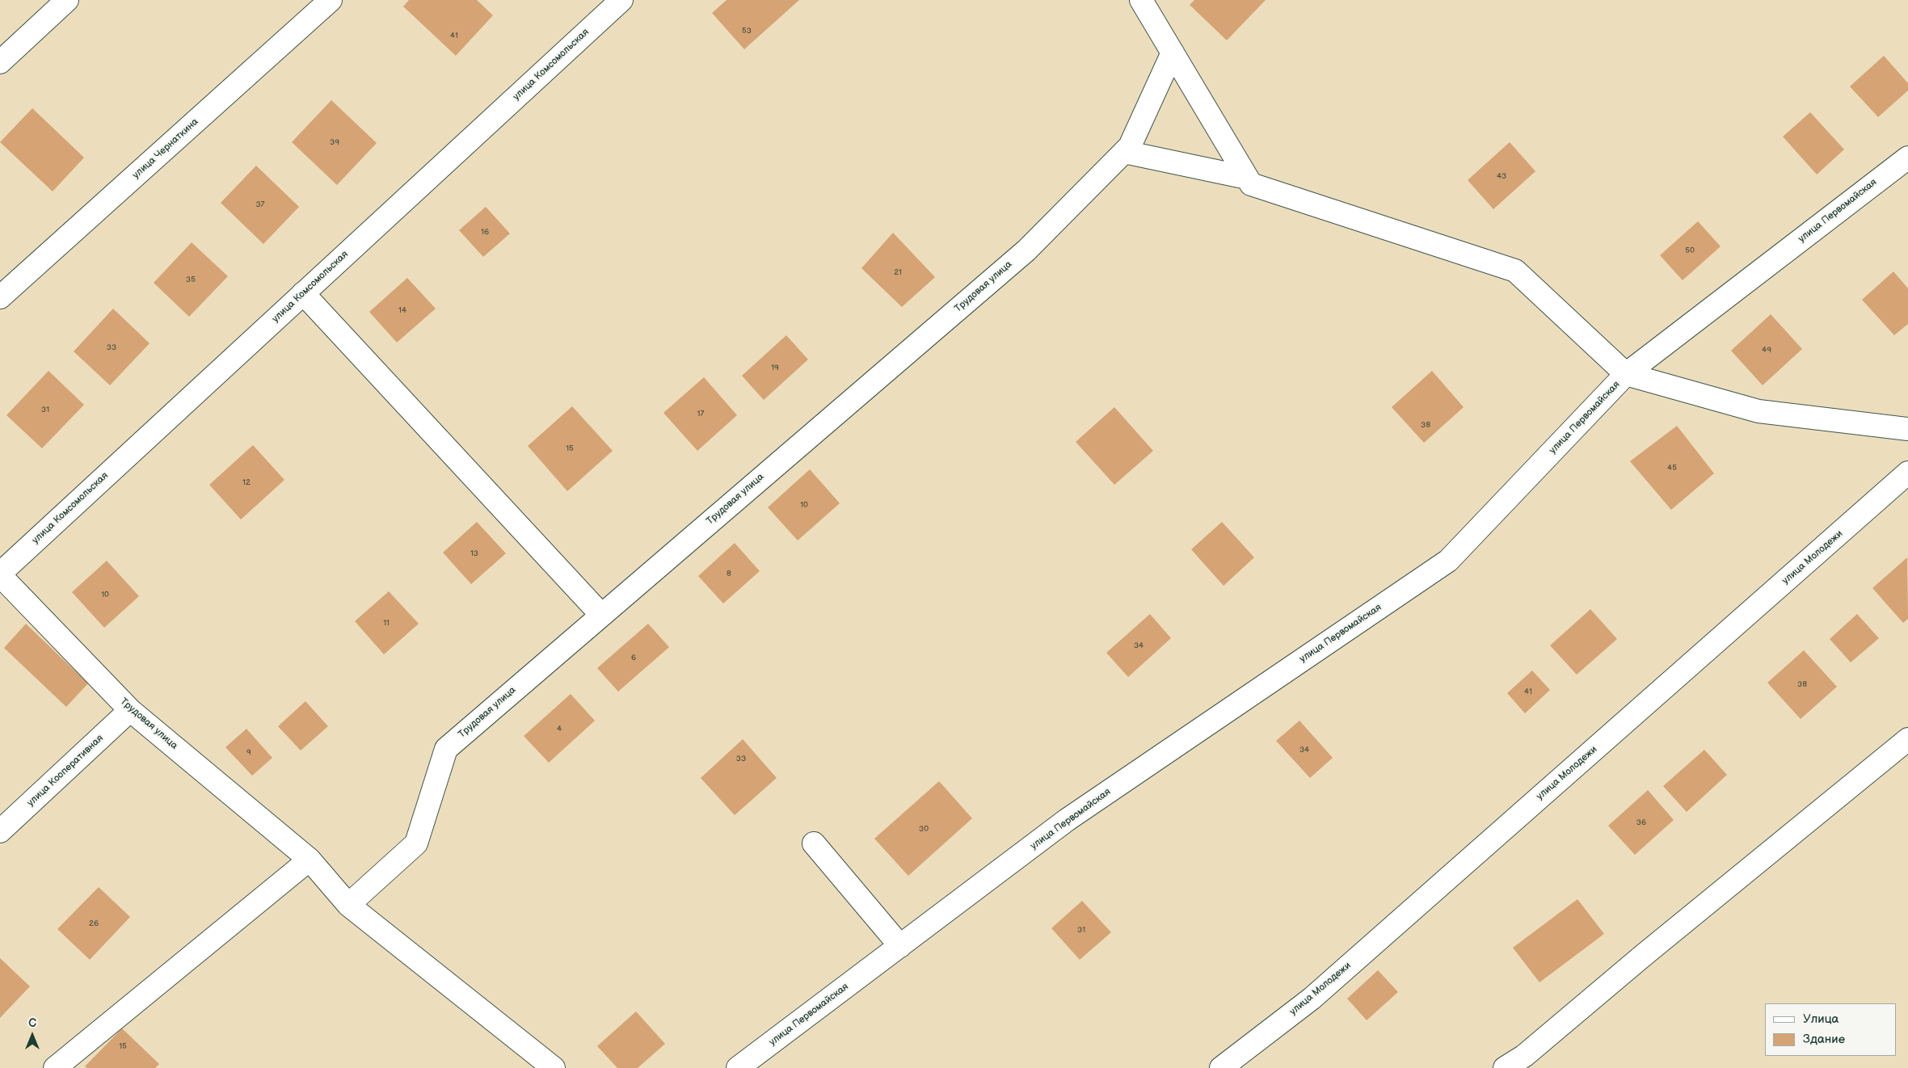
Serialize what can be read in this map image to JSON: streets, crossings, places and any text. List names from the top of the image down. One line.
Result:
{"streets":{"street":["улица Комсомольская","улица Чернаткина","улица Первомайская","Трудовая улица","улица Молодежи","улица Кооперативная"]},"crossings":[["улица Комсомольская","Трудовая улица"],["Трудовая улица","улица Кооперативная"]],"house_numbers":["53","41","39","43","37","16","50","21","35","14","33","49","19","31","17","38","15","45","12","10","13","8","10","11","34","6","38","41","4","34","9","33","36","30","26","31","15"],"legend":["Улица","Здание"],"north":"top"}
